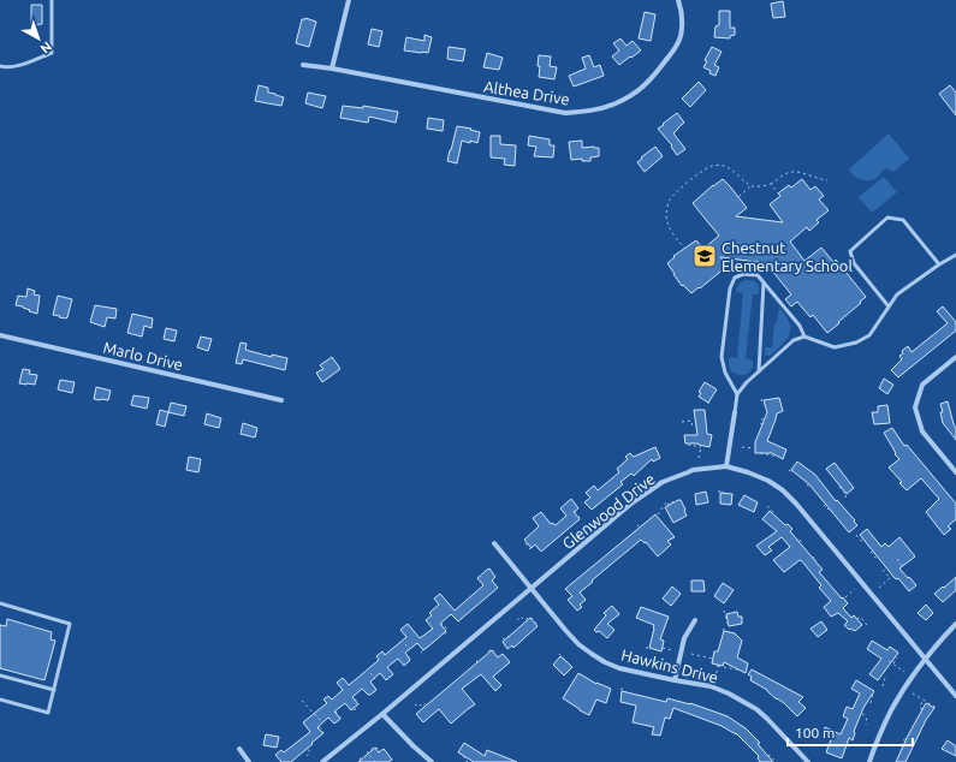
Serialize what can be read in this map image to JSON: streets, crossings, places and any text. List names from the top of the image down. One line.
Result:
{"streets":{"street":["Althea Drive","Marlo Drive","Glenwood Drive","Hawkins Drive"]},"crossings":[["Glenwood Drive","Hawkins Drive"]],"places":{"school or university":["Chestnut Elementary School"]},"scale_bar":"100 m","north":"bottom right"}
